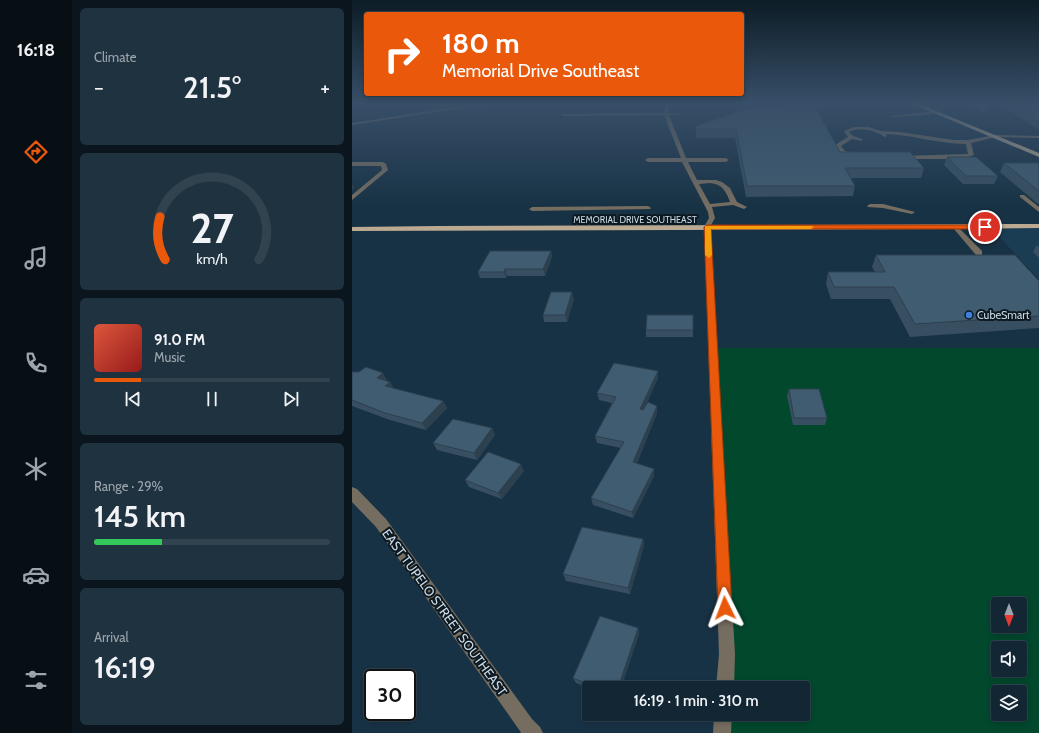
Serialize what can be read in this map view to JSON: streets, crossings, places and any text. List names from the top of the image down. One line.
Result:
{"streets":{"main road":["MEMORIAL DRIVE SOUTHEAST"],"street":["EAST TUPELO STREET SOUTHEAST"]},"places":["CubeSmart"],"north":"bottom","page":{"tabs":"16:18","tile":["Climate",["Range · 29%","145 km"],["Arrival","16:19"]],"turn":["180 m","Memorial Drive Southeast"],"heat":["−","21.5°","+"],"song":["91.0 FM","Music"],"limit":"30","trip":"16:19 · 1 min · 310 m","gauge":["27","km/h"]}}
